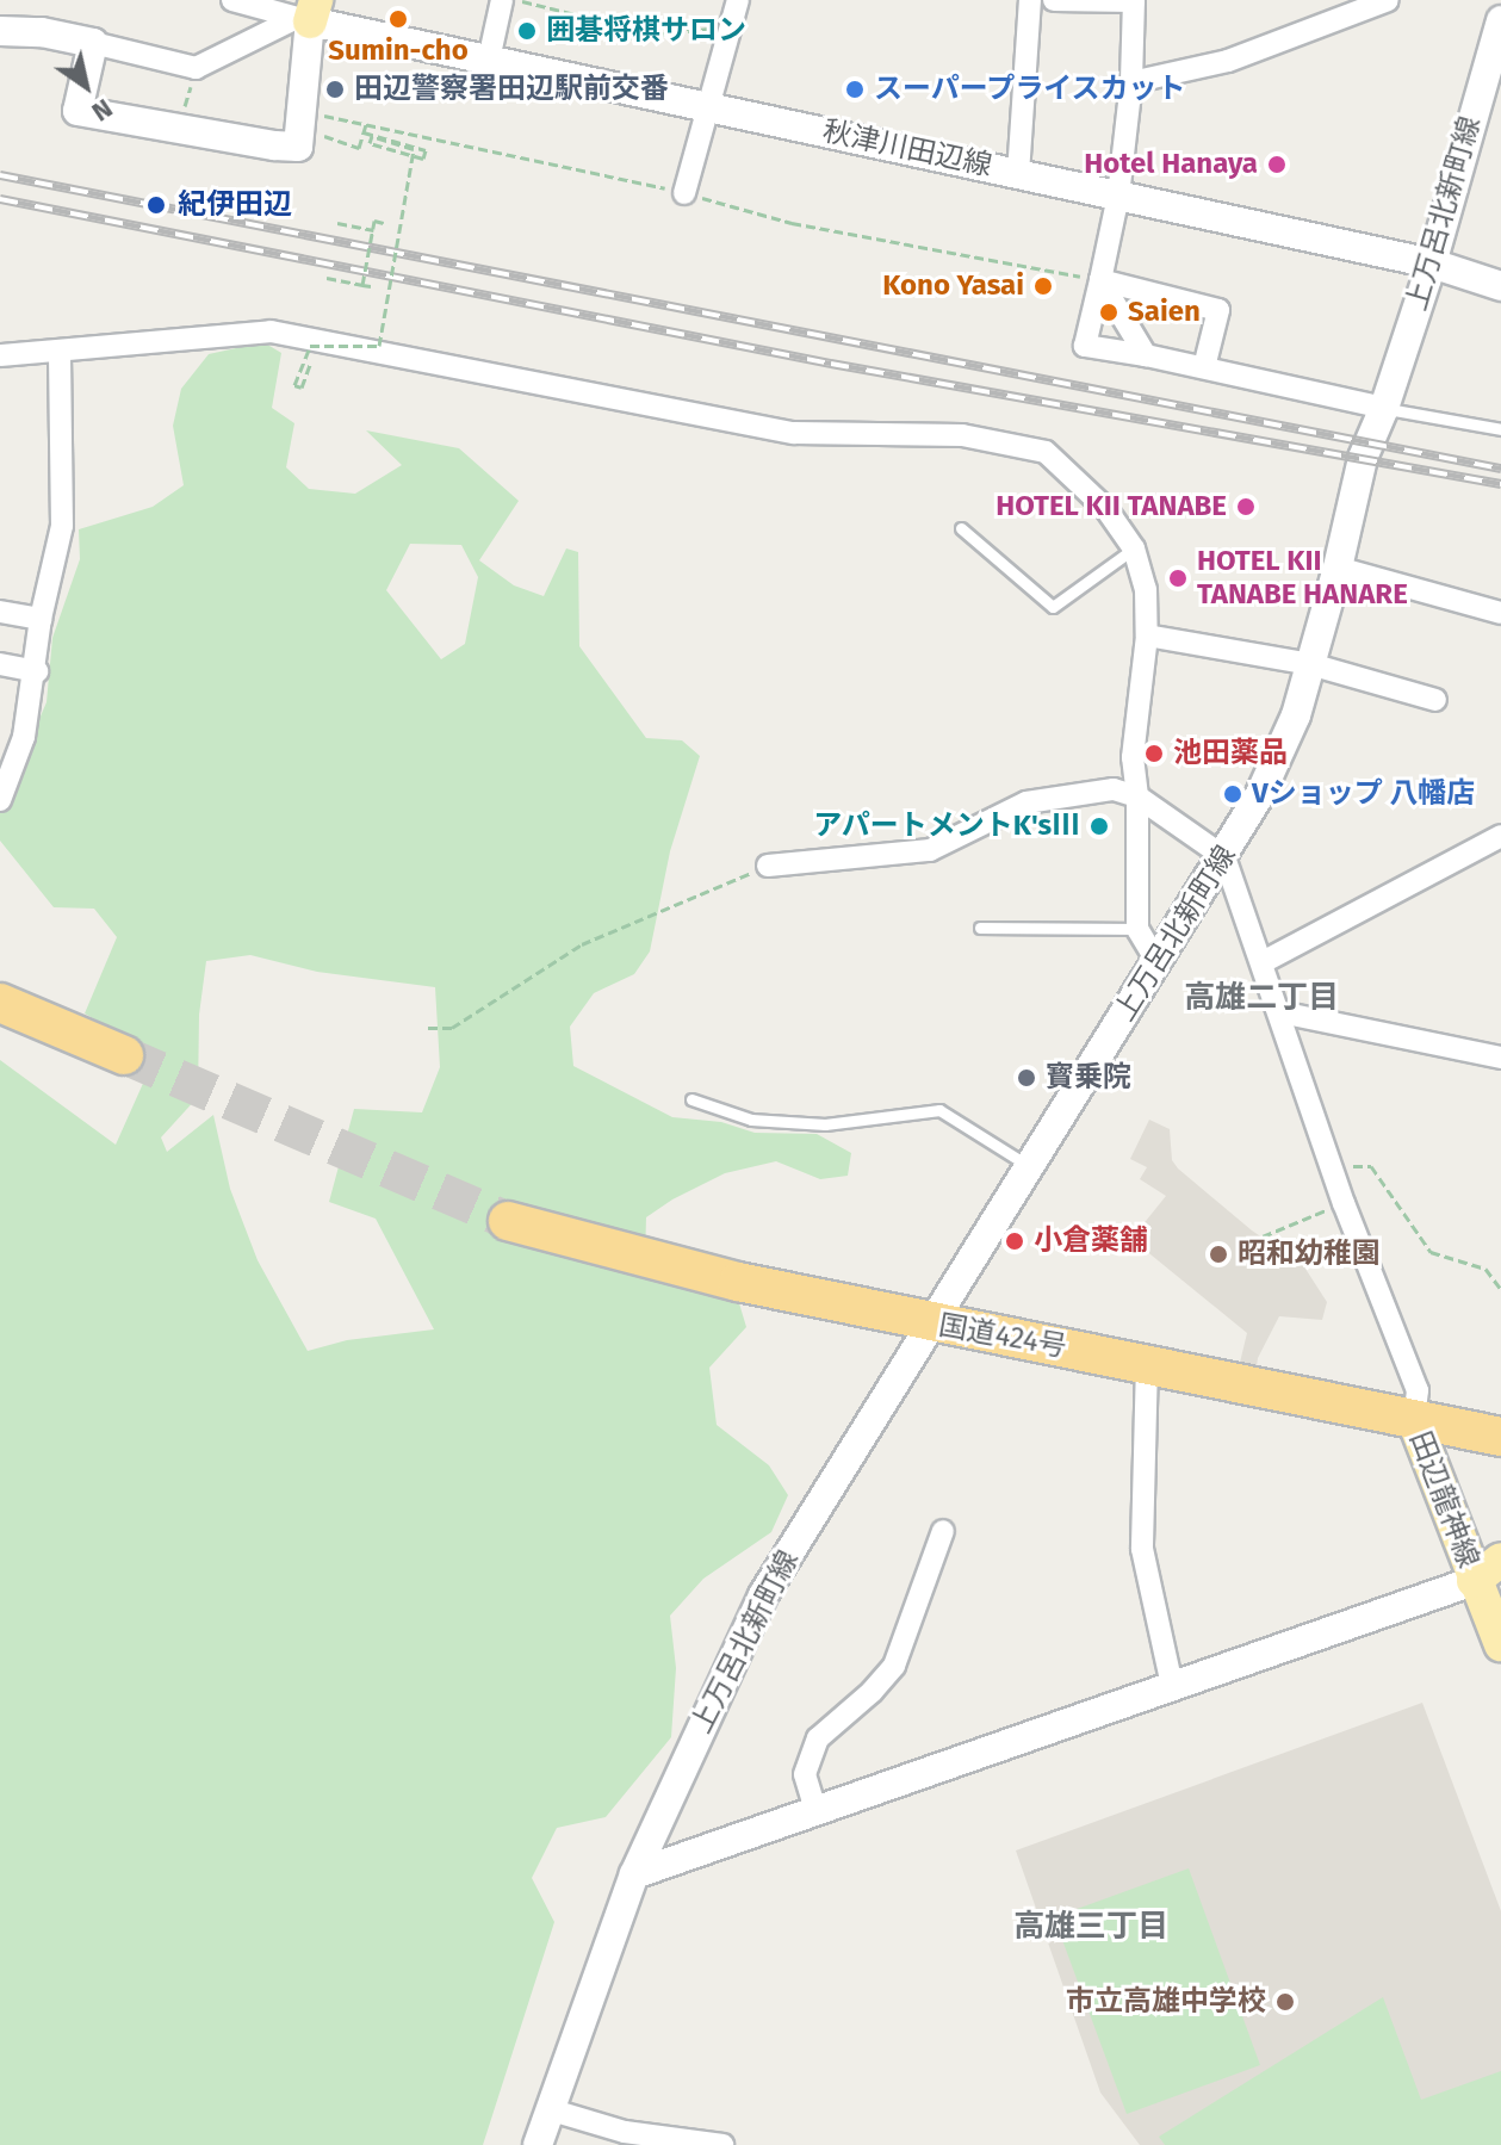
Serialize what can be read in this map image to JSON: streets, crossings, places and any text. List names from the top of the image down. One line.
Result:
{"streets":{"highway":["国道424号"],"main road":["秋津川田辺線","上万呂北新町線","田辺龍神線"]},"crossings":[["秋津川田辺線","上万呂北新町線"],["上万呂北新町線","国道424号"],["国道424号","田辺龍神線"]],"districts":["高雄二丁目","高雄三丁目"],"places":["Sumin-cho","囲碁将棋サロン","田辺警察署田辺駅前交番","スーパープライスカット","Hotel Hanaya","紀伊田辺","Kono Yasai","Saien","HOTEL KII TANABE","HOTEL KII TANABE HANARE","池田薬品","Vショップ 八幡店","アパートメントK'sⅢ","寳乗院","小倉薬舗","昭和幼稚園","市立高雄中学校"],"north":"bottom right"}
